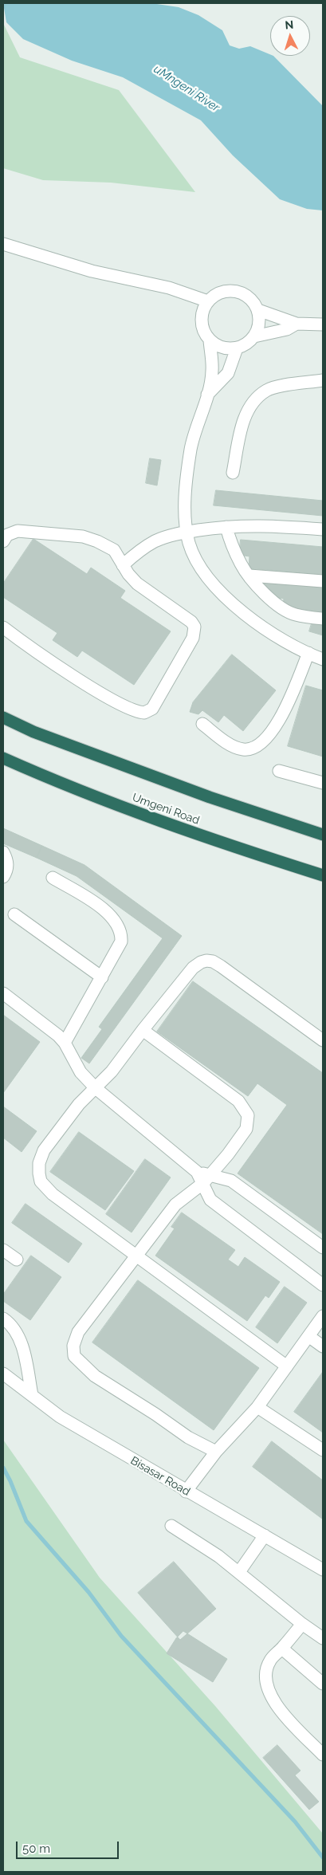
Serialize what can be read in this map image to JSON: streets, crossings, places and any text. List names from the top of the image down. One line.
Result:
{"streets":{"highway":["Umgeni Road"],"street":["Bisasar Road"]},"water":["uMngeni River"],"scale_bar":"50 m","north":"top"}
